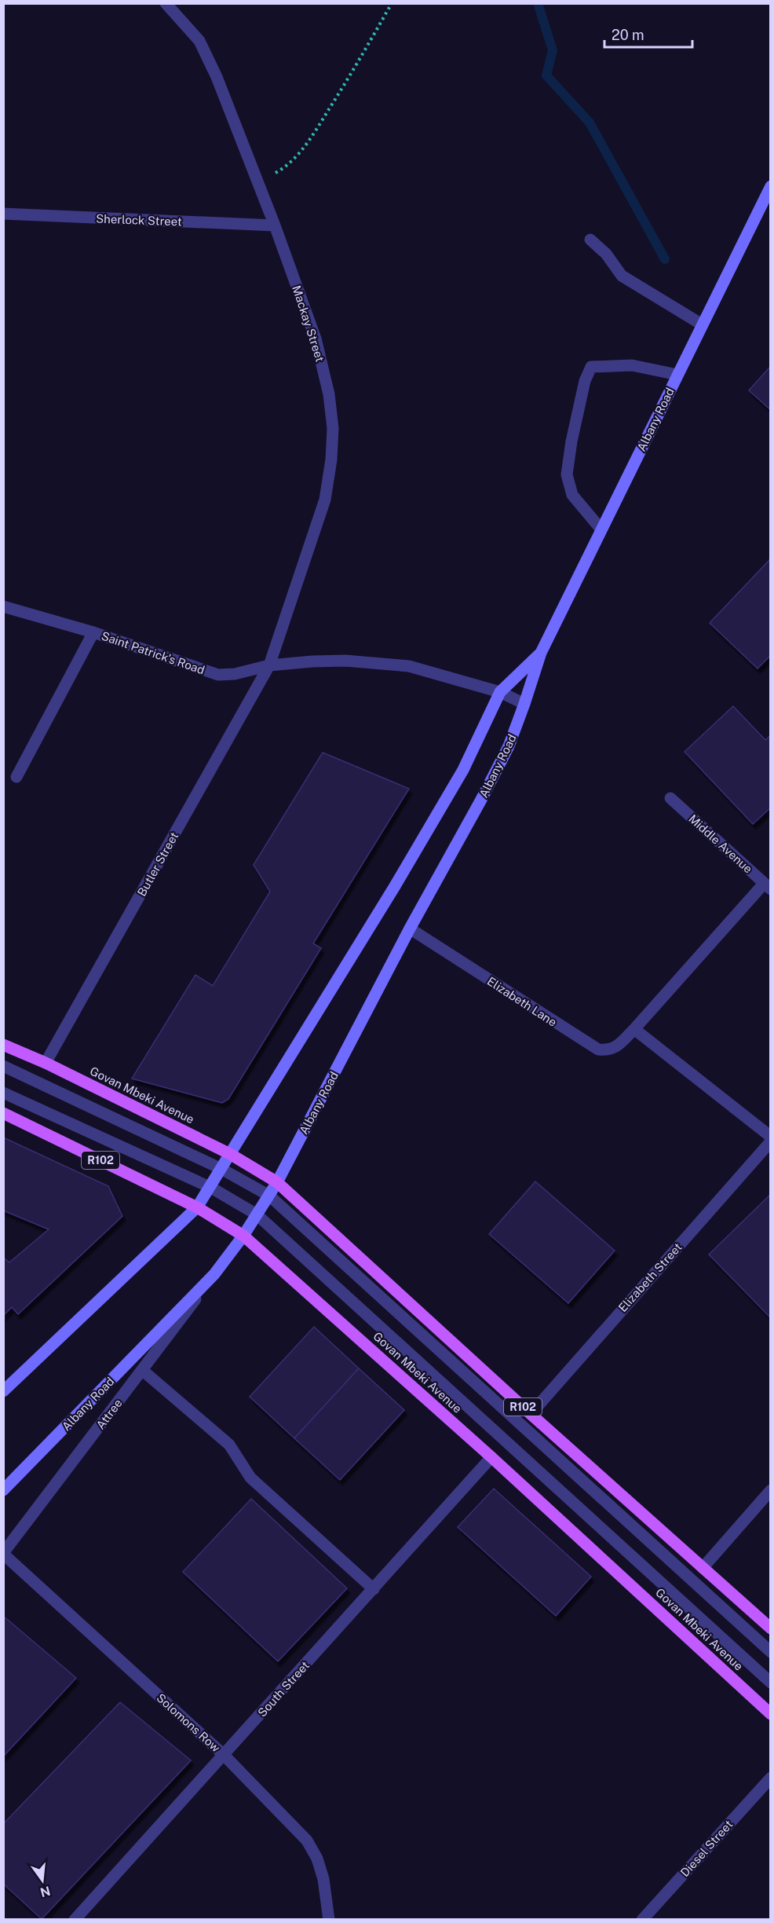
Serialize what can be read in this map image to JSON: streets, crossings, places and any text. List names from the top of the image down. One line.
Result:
{"streets":{"main road":["Albany Road","Govan Mbeki Avenue","R102"],"street":["Sherlock Street","Mackay Street","Saint Patrick's Road","Middle Avenue","Butler Street","Elizabeth Lane","Elizabeth Street","Attree","South Street","Solomons Row","Diesel Street"]},"crossings":[["Sherlock Street","Mackay Street"],["Mackay Street","Saint Patrick's Road"],["Mackay Street","Butler Street"],["Albany Road","Saint Patrick's Road"],["Albany Road","Elizabeth Lane"],["Albany Road","Govan Mbeki Avenue"],["Albany Road","Attree"],["Saint Patrick's Road","Butler Street"],["Middle Avenue","Elizabeth Lane"],["Butler Street","Govan Mbeki Avenue"],["Govan Mbeki Avenue","Elizabeth Street"],["Govan Mbeki Avenue","South Street"],["Attree","Solomons Row"],["South Street","Solomons Row"]],"scale_bar":"20 m","north":"bottom"}
